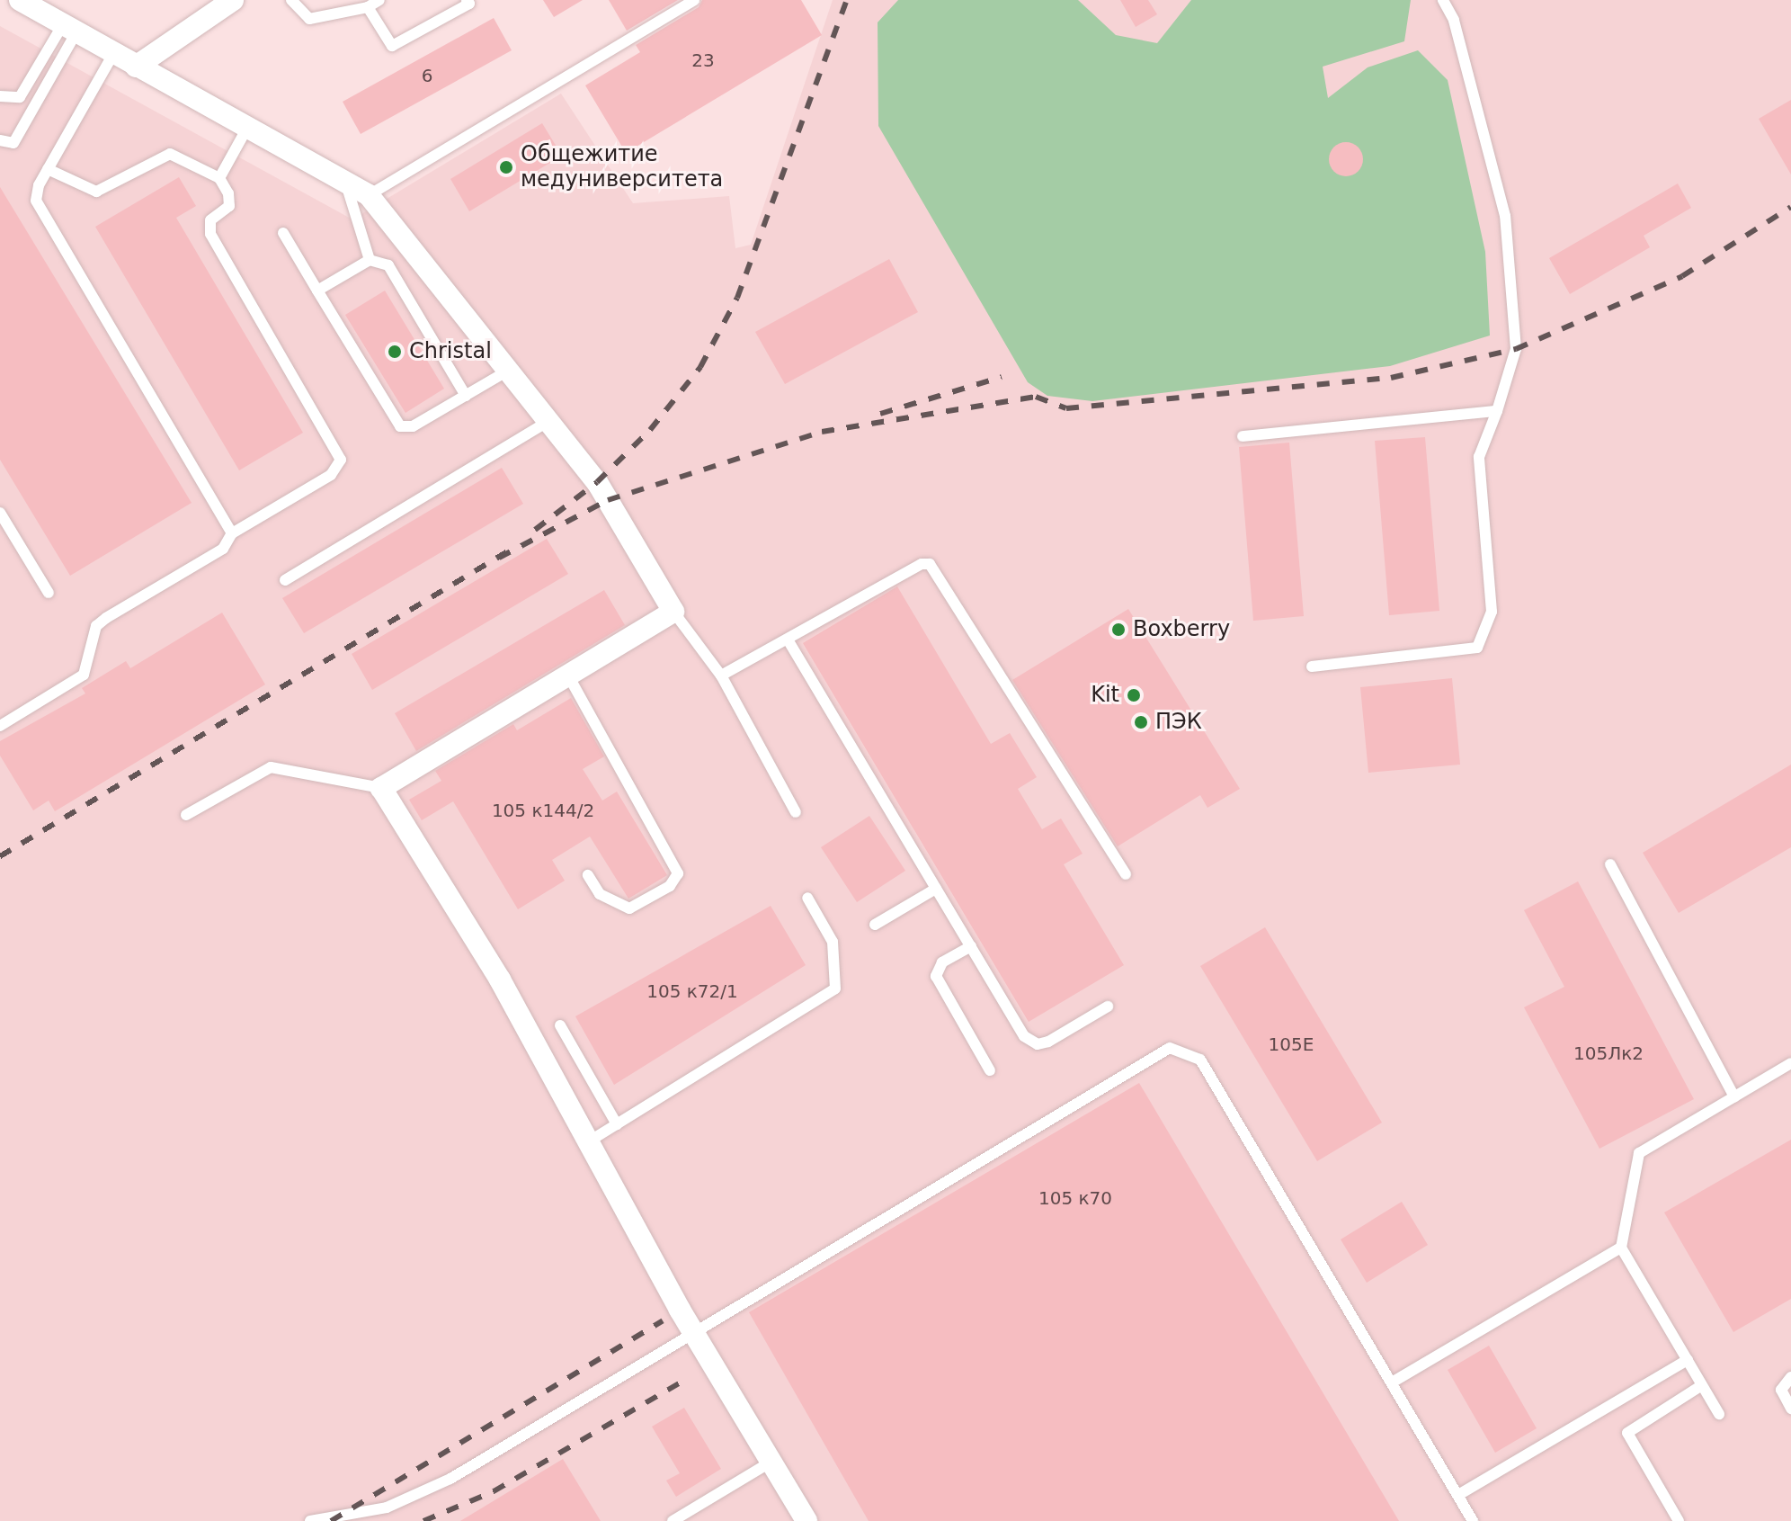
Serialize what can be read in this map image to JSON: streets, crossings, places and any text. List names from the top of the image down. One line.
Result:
{"places":["Общежитие медуниверситета","Christal","Boxberry","Kit","ПЭК"],"house_numbers":["23","6","105 к144/2","105 к72/1","105Е","105Лк2","105 к70"]}
